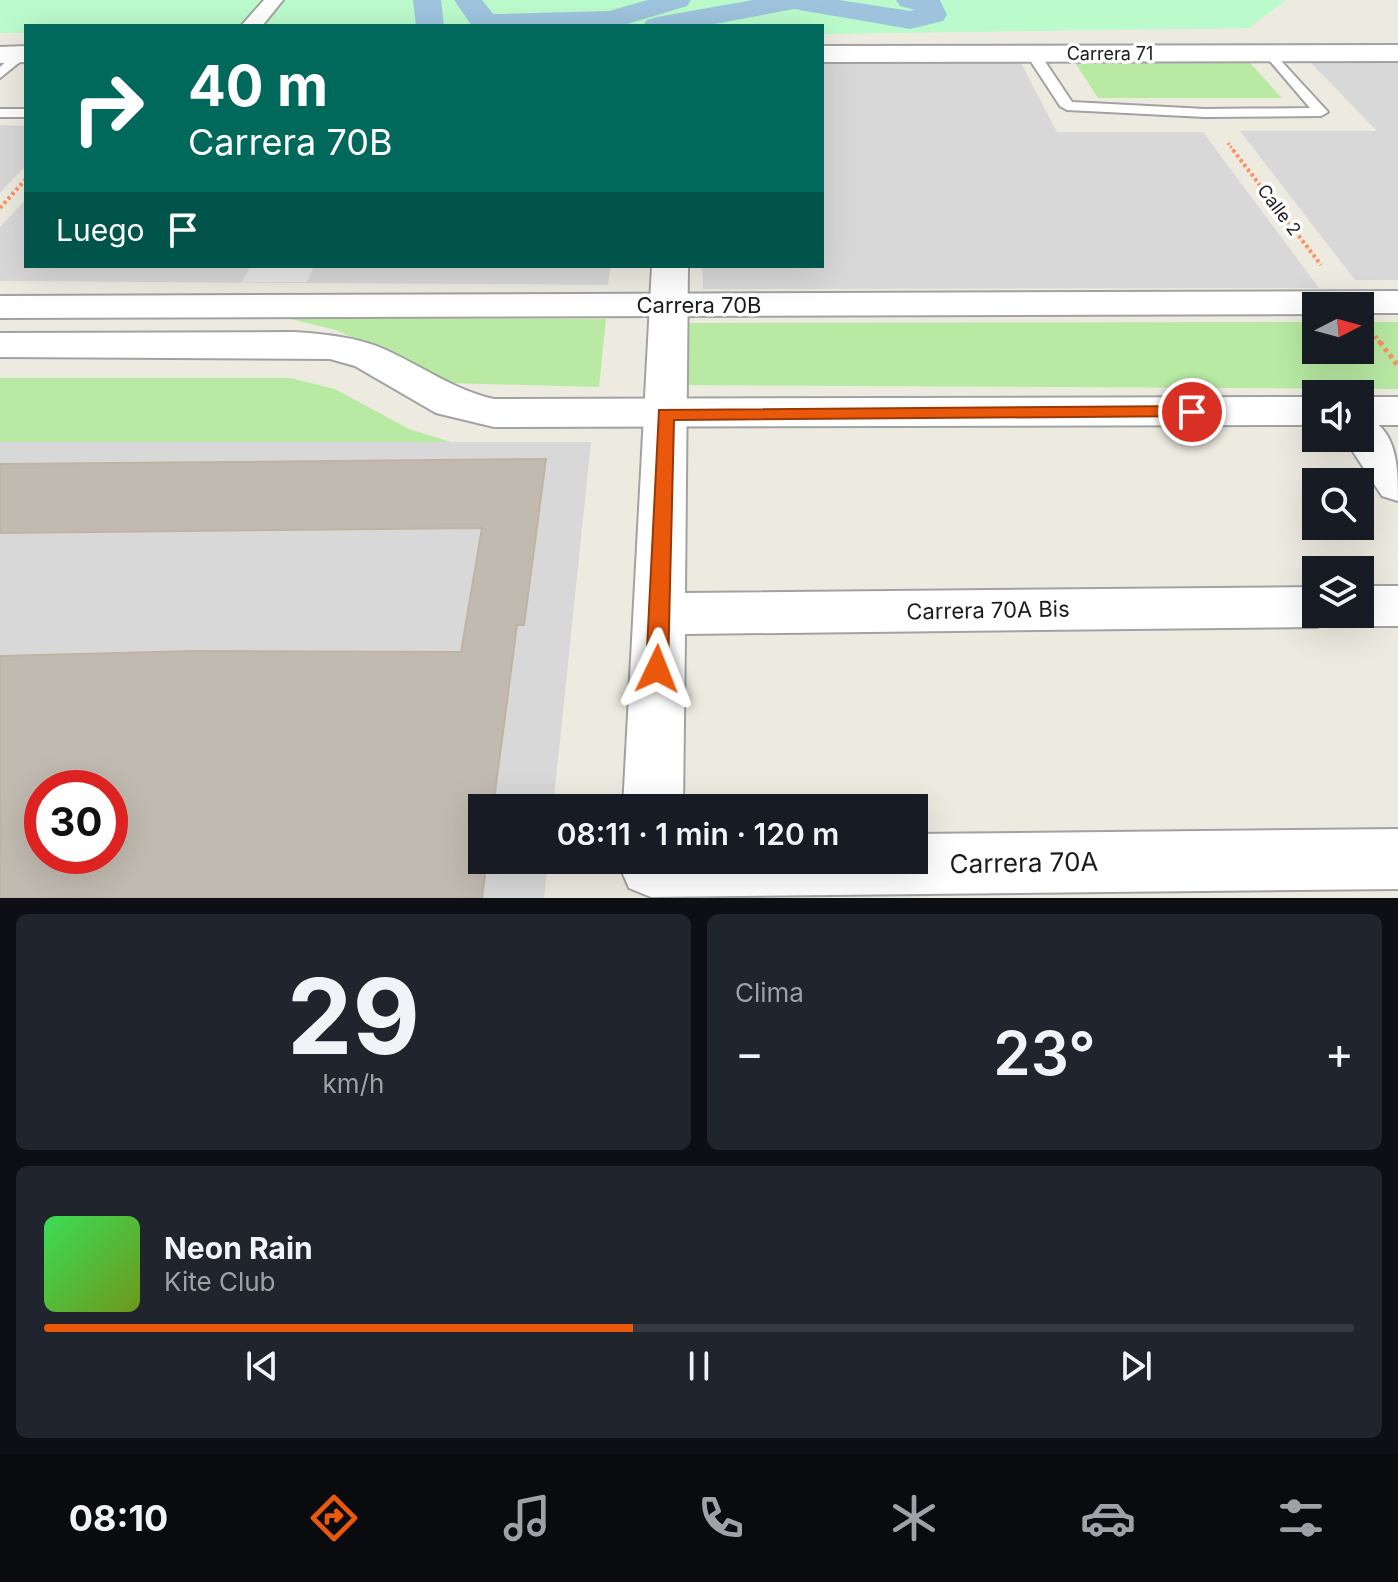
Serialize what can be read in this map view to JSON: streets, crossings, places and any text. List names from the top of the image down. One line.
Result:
{"streets":{"street":["Carrera 71","Carrera 70B","Carrera 70A Bis","Carrera 70A"],"path":["Calle 2"]},"north":"right","page":{"turn":["40 m","Carrera 70B"],"then":"Luego","limit":"30","trip":"08:11 · 1 min · 120 m","tile":[["29","km/h"],"Clima"],"heat":["−","23°","+"],"song":["Neon Rain","Kite Club"],"tabs":"08:10"}}
